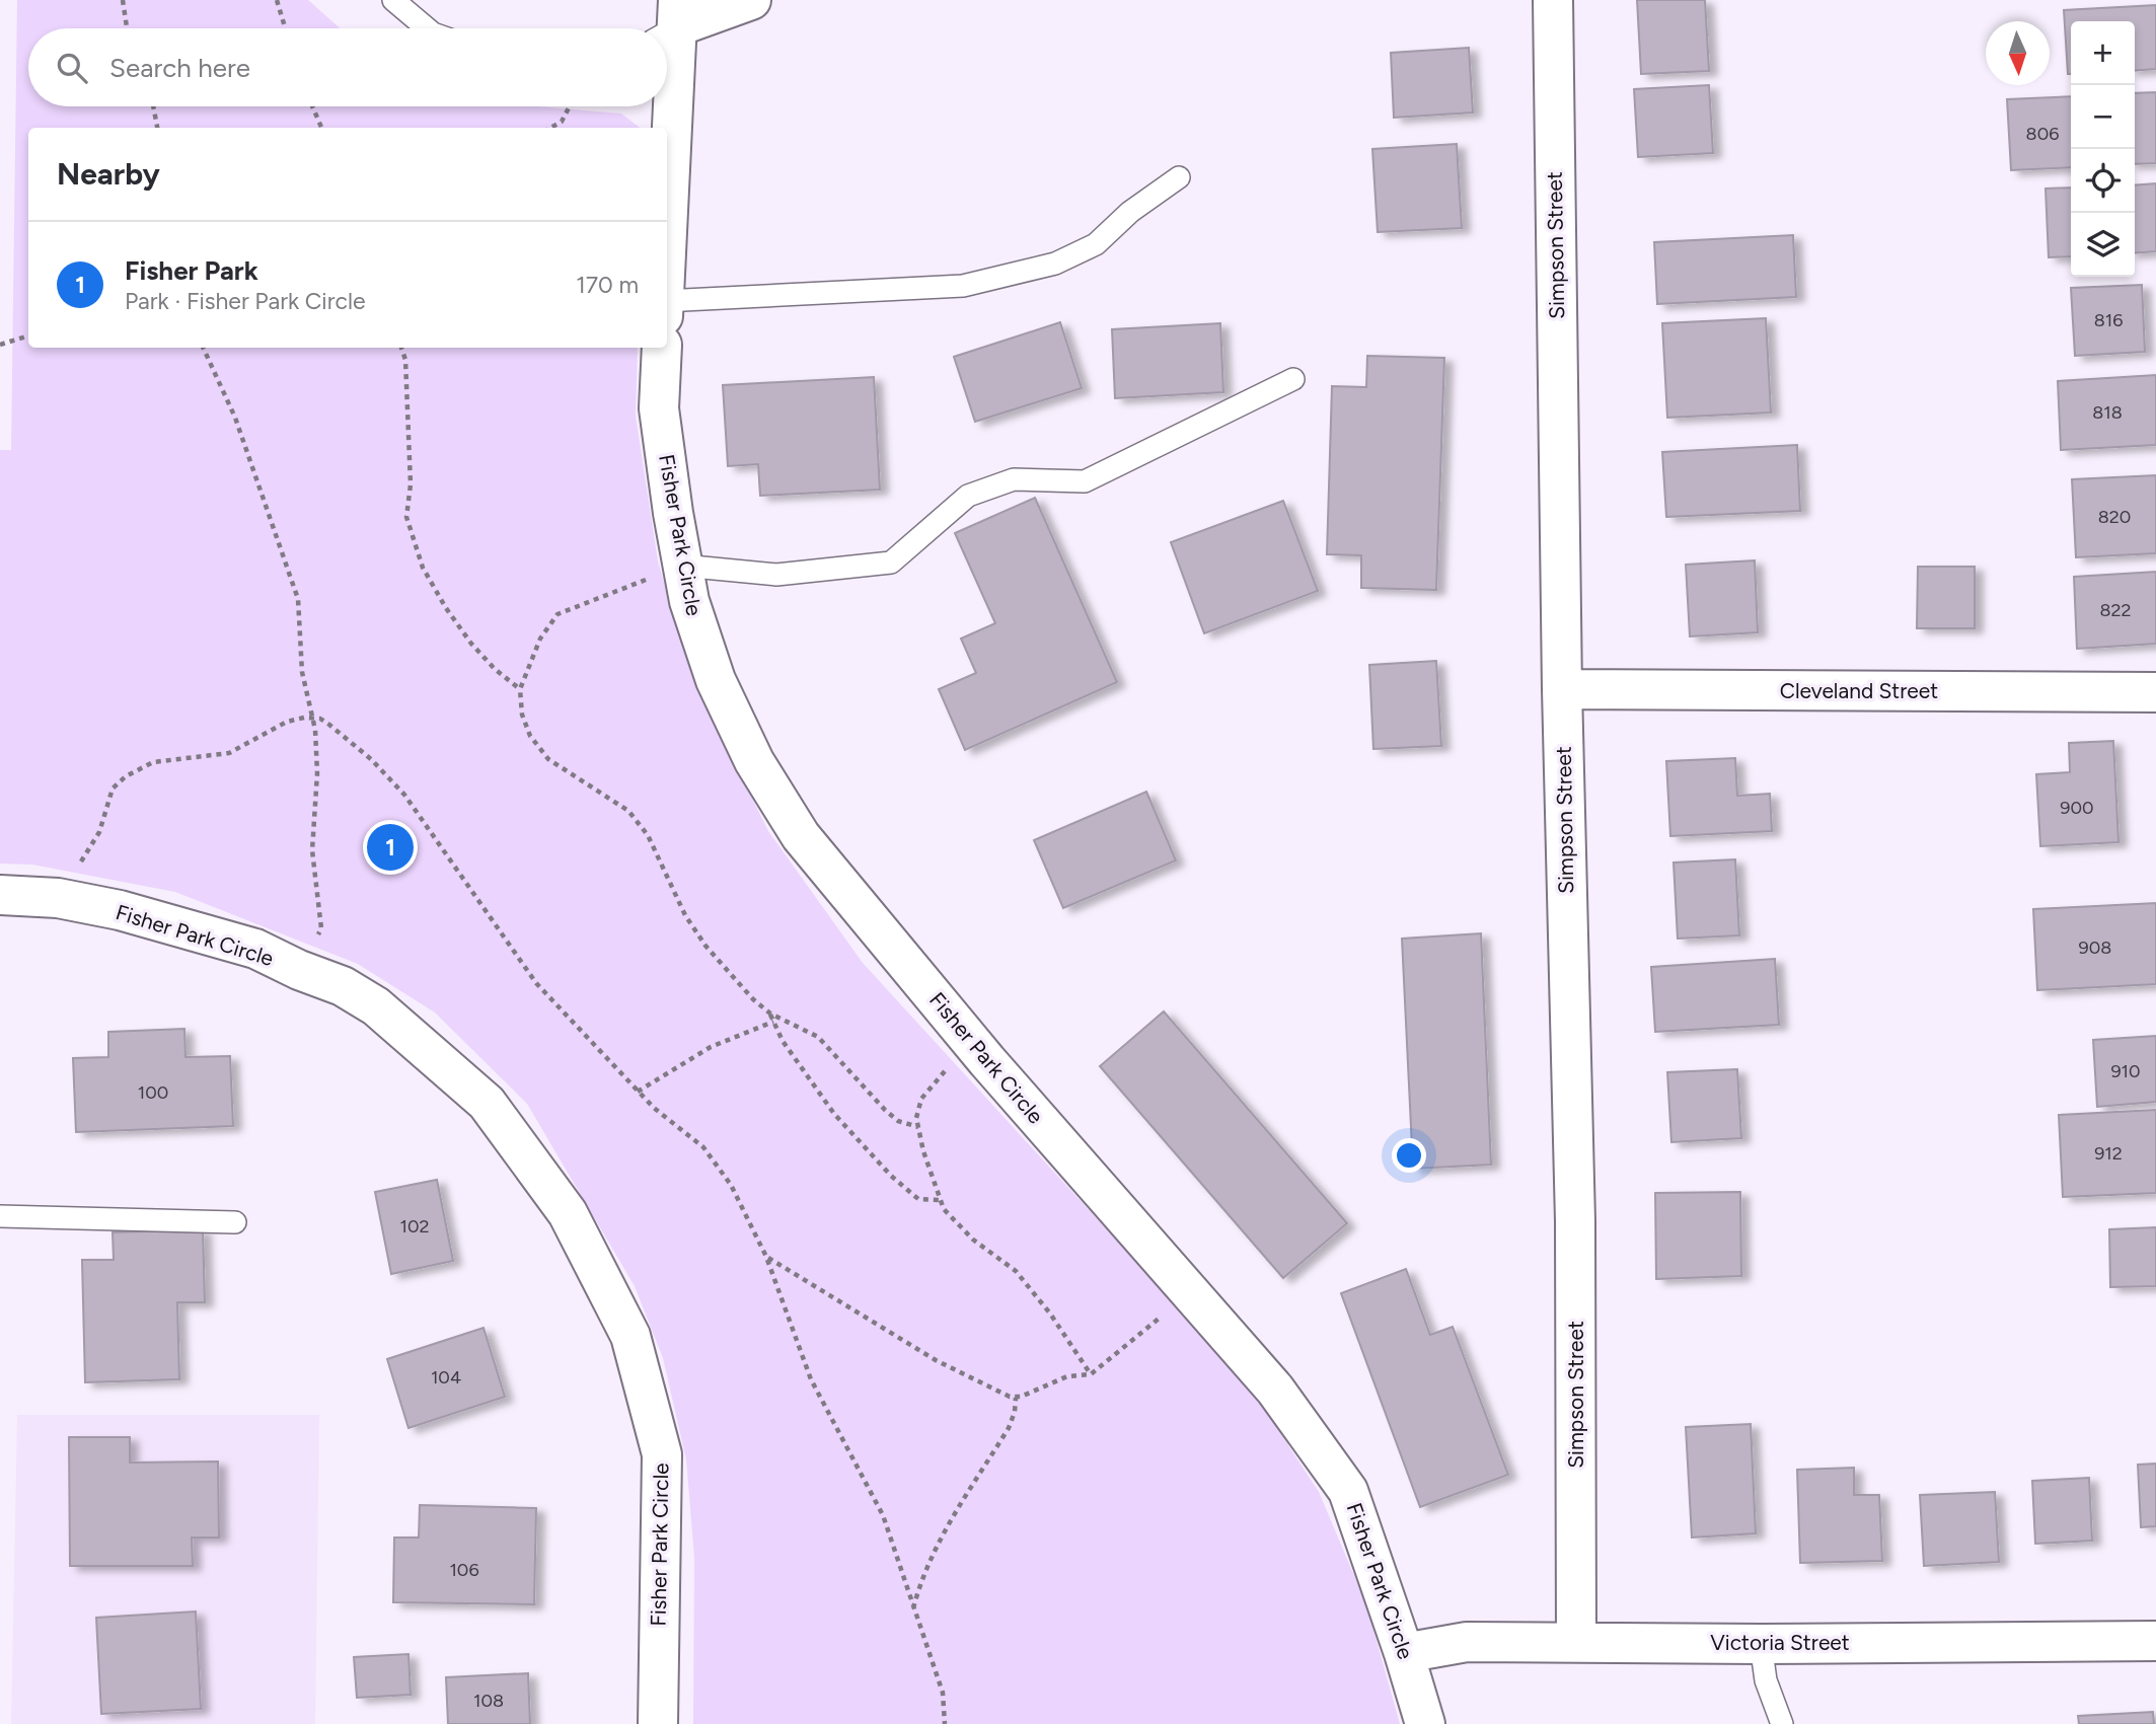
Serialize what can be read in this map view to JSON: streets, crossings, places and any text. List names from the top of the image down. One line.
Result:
{"streets":{"street":["Simpson Street","Fisher Park Circle","Cleveland Street","Victoria Street"]},"crossings":[["Simpson Street","Cleveland Street"],["Simpson Street","Victoria Street"],["Fisher Park Circle","Victoria Street"]],"house_numbers":["806","816","818","820","822","900","908","910","100","912","102","104","106","108"],"north":"bottom","page":{"map_buttons":["+","−"],"search":"Search here","heading":"Nearby","list":[{"mark":"1","name":"Fisher Park","note":"Park · Fisher Park Circle","value":"170 m"}],"pins":"1"}}
